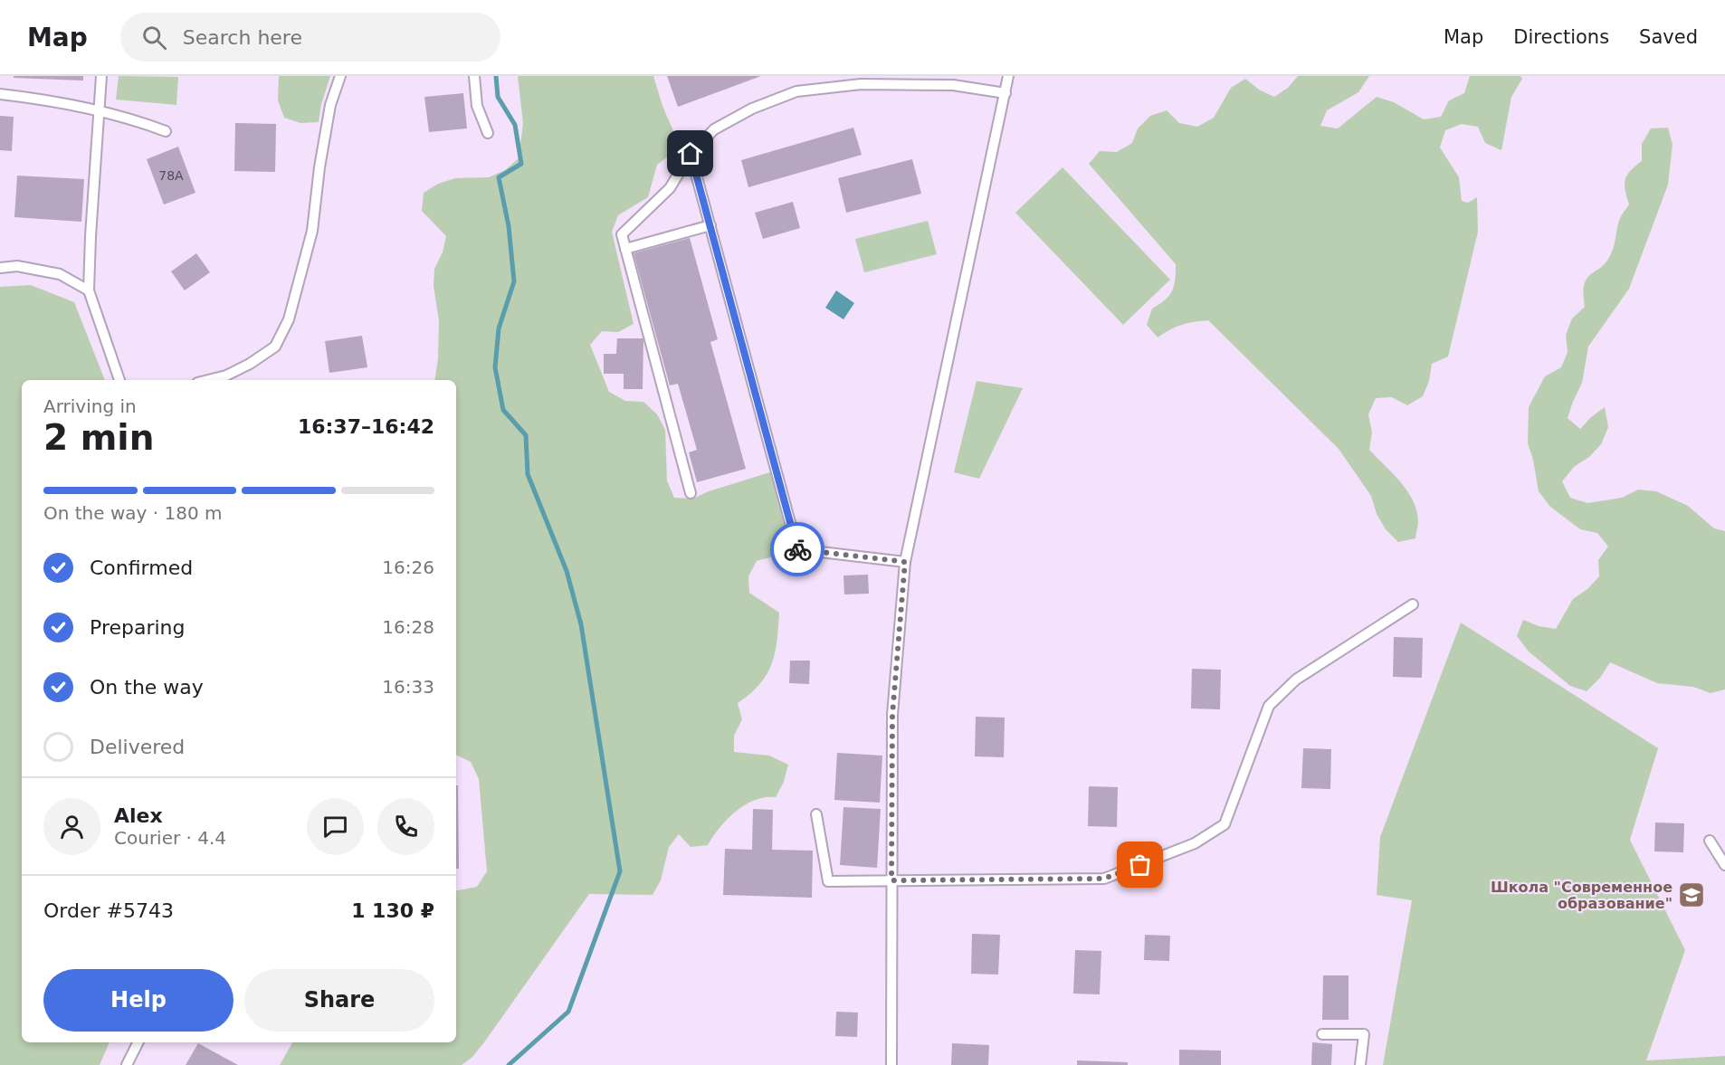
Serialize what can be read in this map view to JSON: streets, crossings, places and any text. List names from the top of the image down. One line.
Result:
{"places":{"school or university":["Школа \"Современное образование\""]},"house_numbers":["78А"],"page":{"header":"Map","search":"Search here","nav":["Map","Directions","Saved"],"heading":["2 min","Arriving in","16:37–16:42"],"panel":["Alex","Courier · 4.4","Order #5743","1 130 ₽"],"bar":"On the way · 180 m","list":[["Confirmed","16:26"],["Preparing","16:28"],["On the way","16:33"],"Delivered"],"buttons":["Help","Share"]}}
